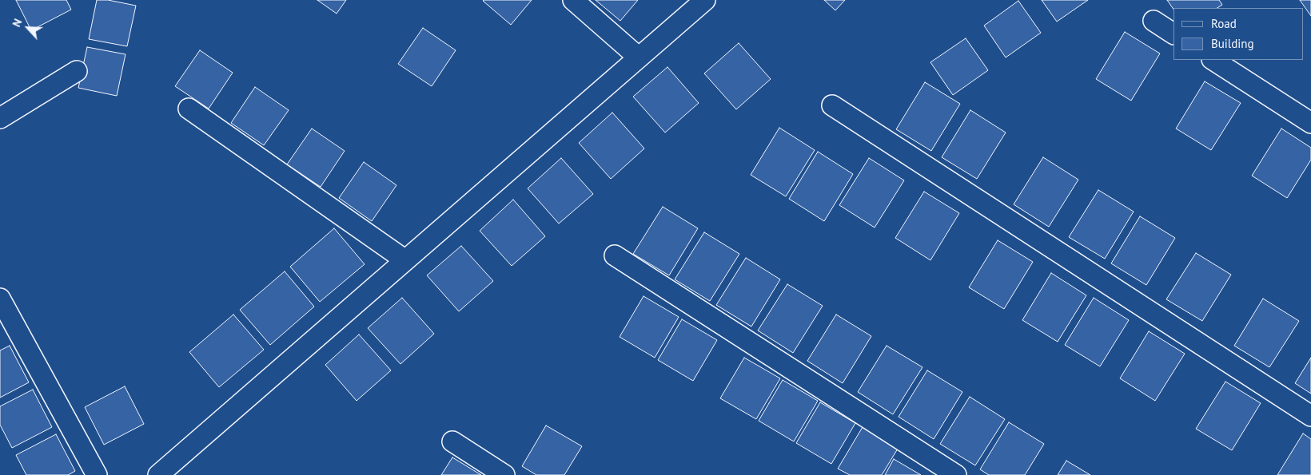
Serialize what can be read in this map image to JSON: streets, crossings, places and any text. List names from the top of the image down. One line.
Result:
{"legend":["Road","Building"],"north":"top left"}
